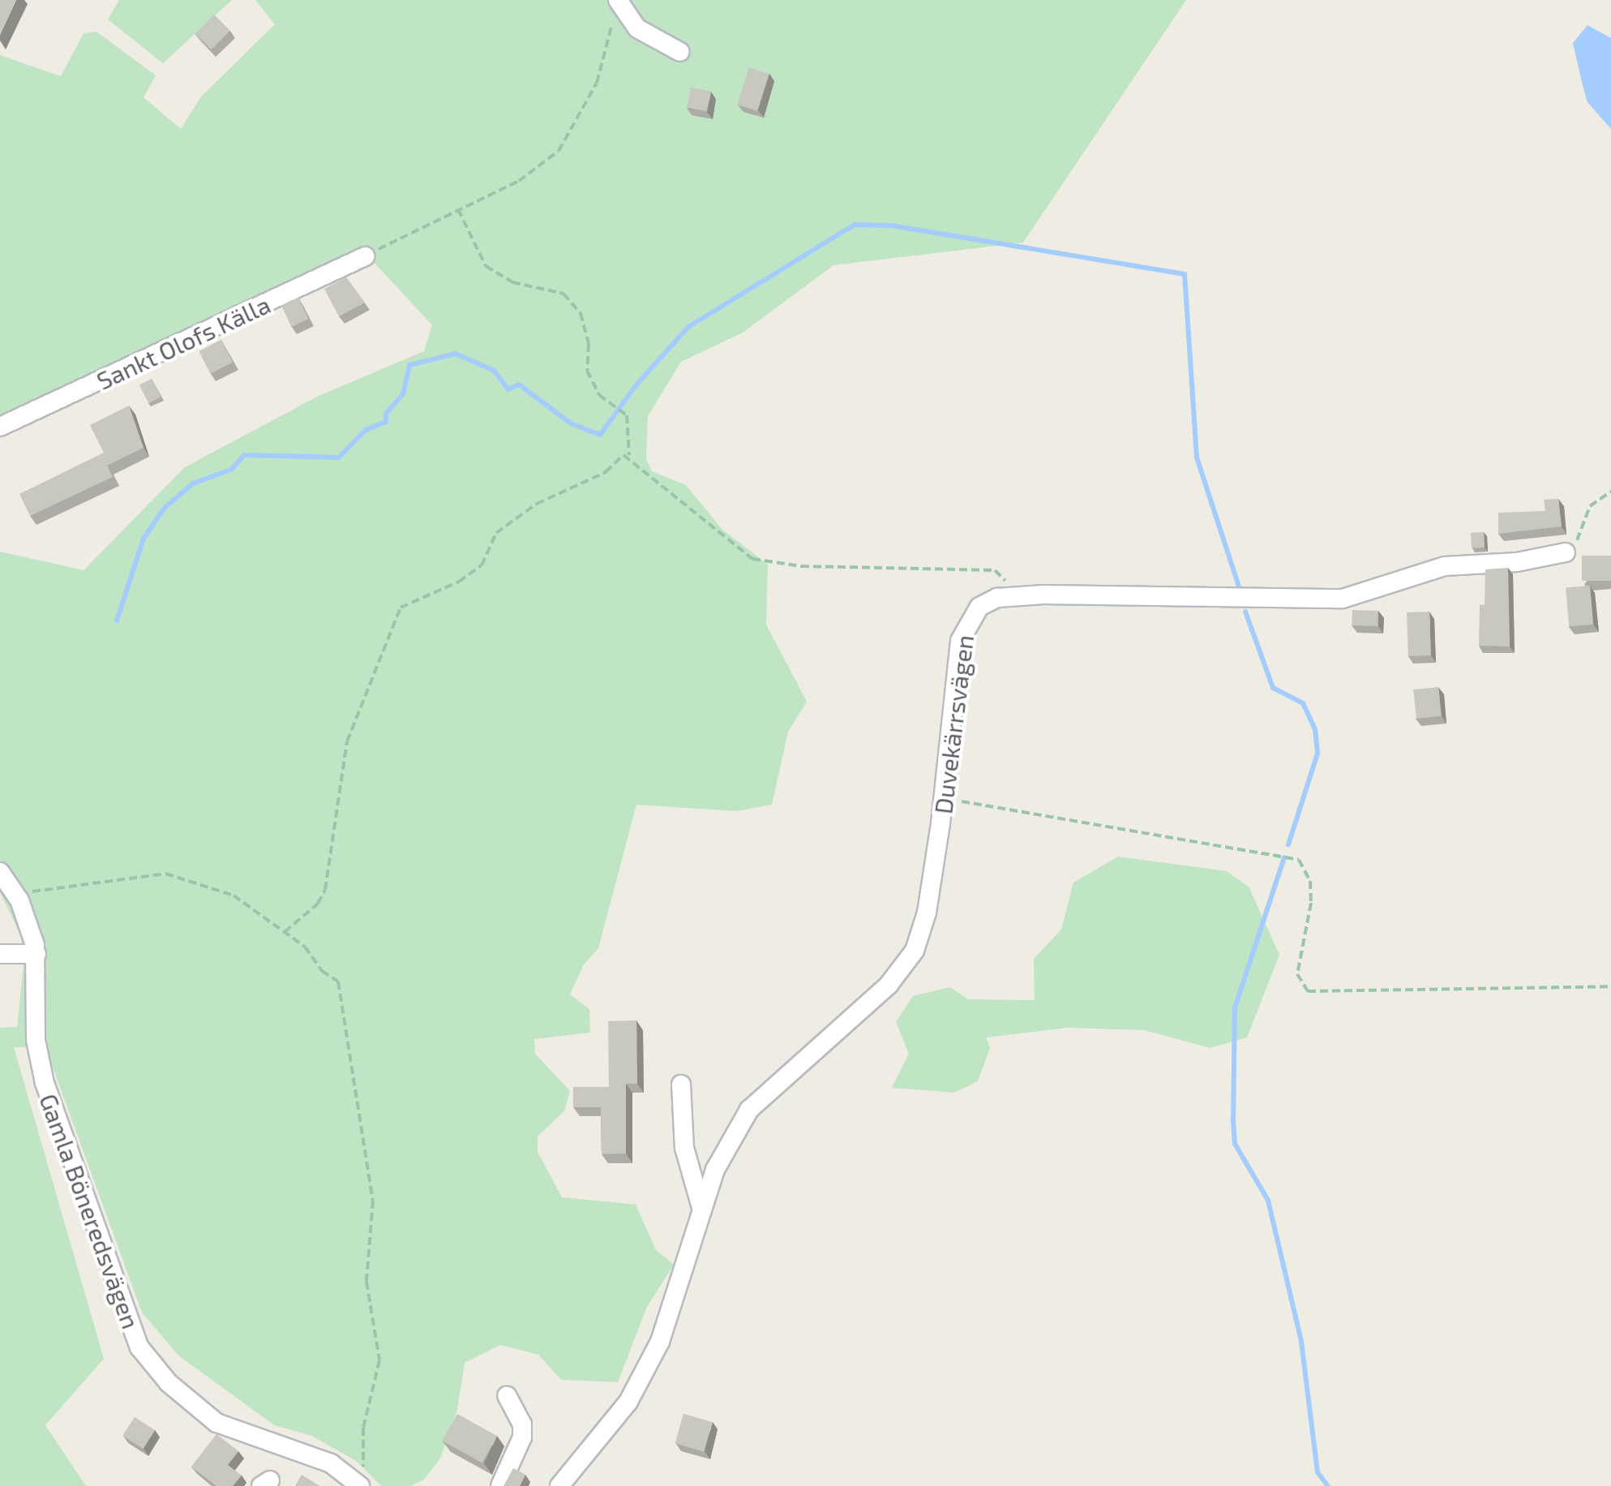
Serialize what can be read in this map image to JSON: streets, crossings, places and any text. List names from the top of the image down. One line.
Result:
{"streets":{"street":["Sankt Olofs Källa","Duvekärrsvägen","Gamla Böneredsvägen"]}}
